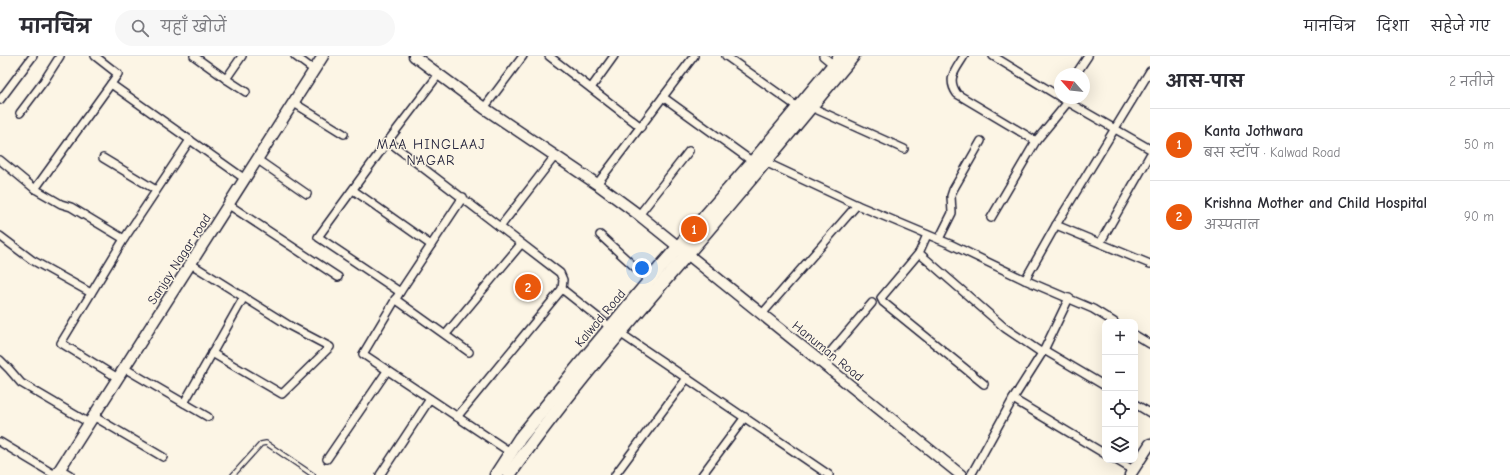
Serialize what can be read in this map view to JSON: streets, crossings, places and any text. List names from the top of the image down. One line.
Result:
{"streets":{"main road":["Kalwad Road"],"street":["Sanjay Nagar road","Hanuman Road"]},"crossings":[["Kalwad Road","Hanuman Road"]],"districts":["MAA HINGLAAJ NAGAR"],"north":"top left","page":{"header":"मानचित्र","search":"यहाँ खोजें","nav":["मानचित्र","दिशा","सहेजे गए"],"heading":["आस-पास","2 नतीजे"],"list":[{"mark":"1","name":"Kanta Jothwara","note":"बस स्टॉप · Kalwad Road","value":"50 m"},{"mark":"2","name":"Krishna Mother and Child Hospital","note":"अस्पताल","value":"90 m"}],"pins":["1","2"],"map_buttons":["+","−"]}}
